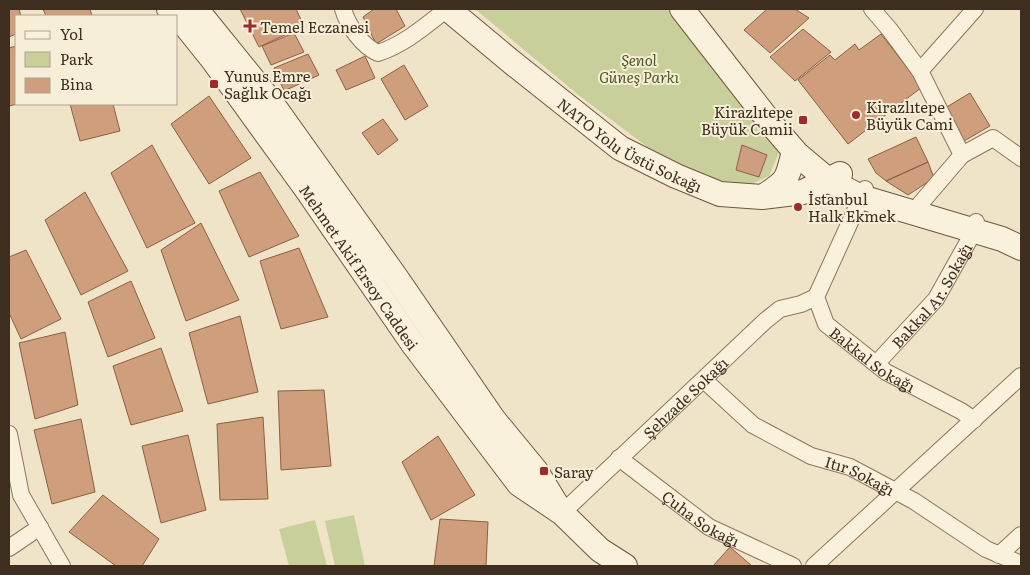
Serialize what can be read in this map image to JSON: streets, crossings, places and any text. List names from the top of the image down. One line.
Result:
{"streets":{"street":["NATO Yolu Üstü Sokağı","Mehmet Akif Ersoy Caddesi","Bakkal Ar. Sokağı","Bakkal Sokağı","Şehzade Sokağı","Itır Sokağı","Çuha Sokağı"]},"crossings":[["Mehmet Akif Ersoy Caddesi","Şehzade Sokağı"],["Bakkal Ar. Sokağı","Bakkal Sokağı"],["Bakkal Sokağı","Şehzade Sokağı"],["Şehzade Sokağı","Itır Sokağı"],["Şehzade Sokağı","Çuha Sokağı"]],"parks":["Şenol Güneş Parkı"],"places":{"health":["Temel Eczanesi"],"transit":["Yunus Emre Sağlık Ocağı","Kirazlıtepe Büyük Camii","Saray"],"other":["Kirazlıtepe Büyük Cami","İstanbul Halk Ekmek"]},"legend":["Yol","Park","Bina"]}
